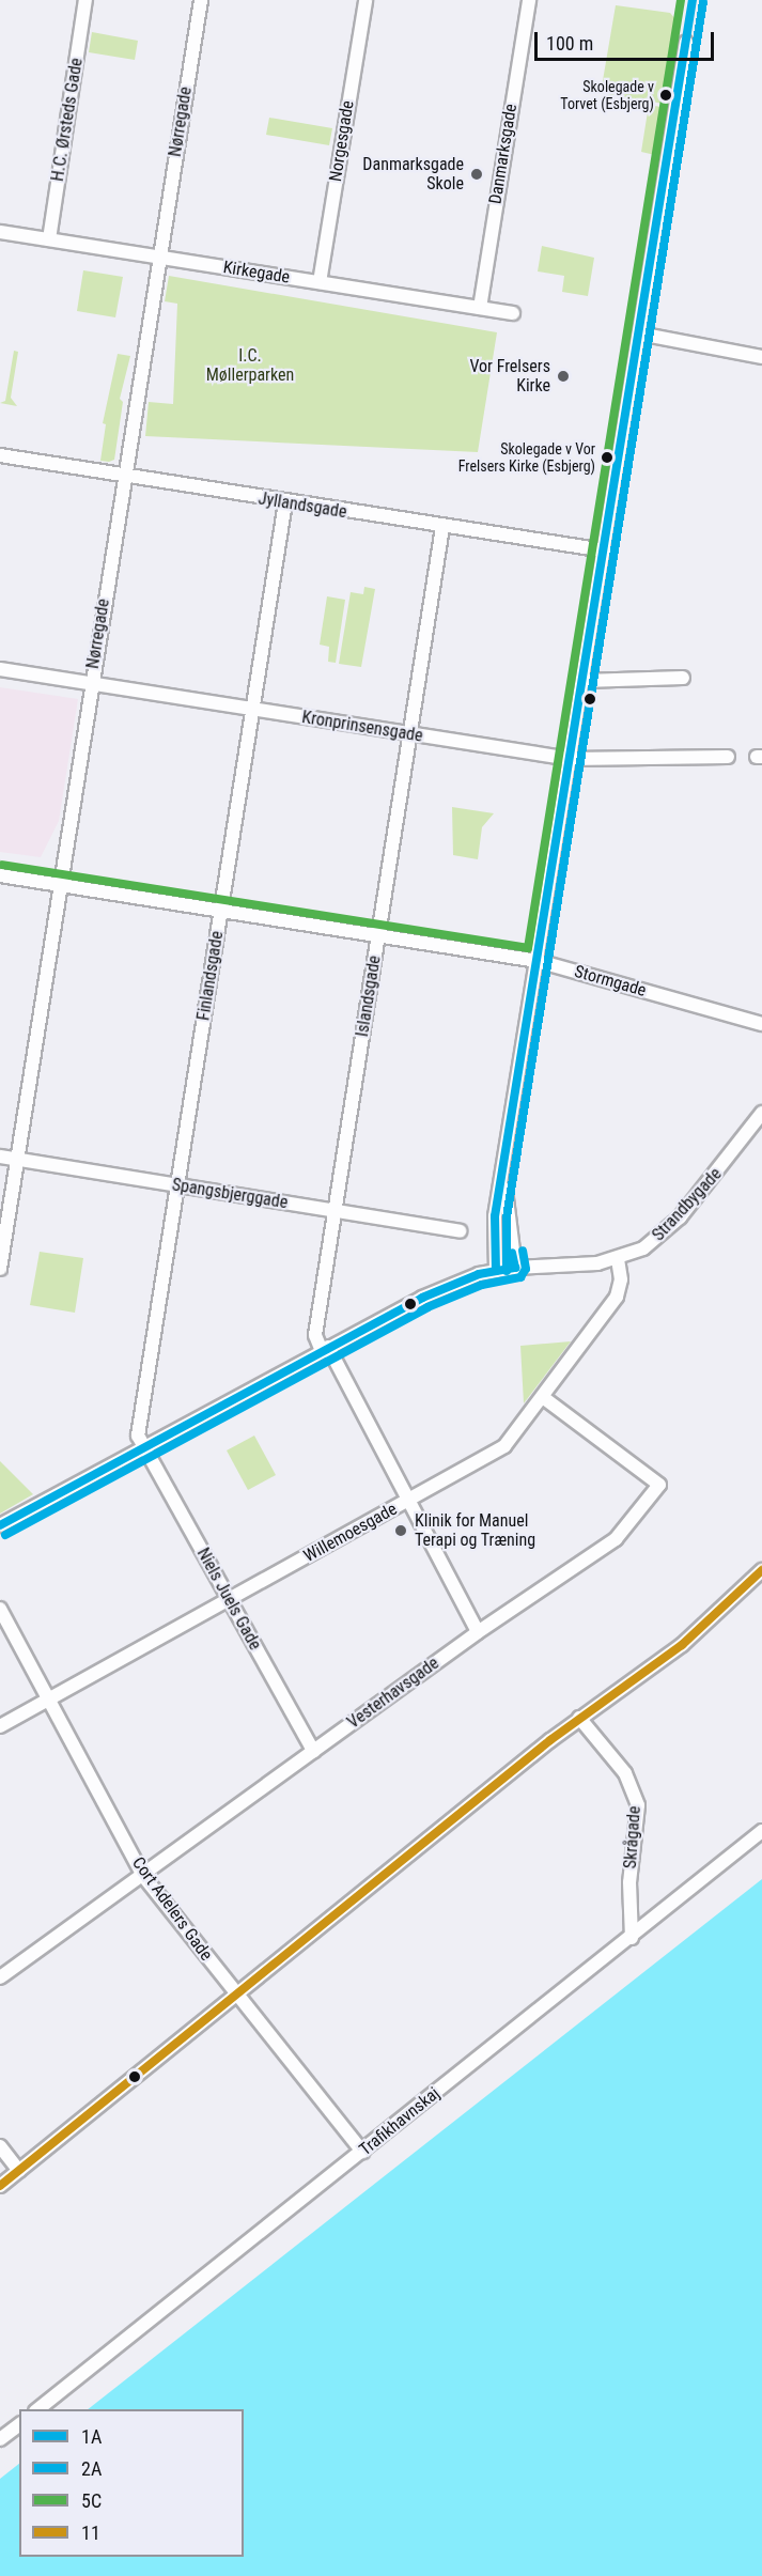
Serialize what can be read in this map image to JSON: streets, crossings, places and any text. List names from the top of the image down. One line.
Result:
{"streets":{"street":["H.C. Ørsteds Gade","Nørregade","Norgesgade","Danmarksgade","Kirkegade","Jyllandsgade","Kronprinsensgade","Finlandsgade","Stormgade","Islandsgade","Spangsbjerggade","Strandbygade","Willemoesgade","Niels Juels Gade","Vesterhavsgade","Skrågade","Cort Adelers Gade","Trafikhavnskaj"]},"crossings":[["H.C. Ørsteds Gade","Kirkegade"],["Nørregade","Kirkegade"],["Nørregade","Jyllandsgade"],["Nørregade","Kronprinsensgade"],["Nørregade","Stormgade"],["Nørregade","Spangsbjerggade"],["Norgesgade","Kirkegade"],["Danmarksgade","Kirkegade"],["Jyllandsgade","Finlandsgade"],["Jyllandsgade","Islandsgade"],["Kronprinsensgade","Finlandsgade"],["Kronprinsensgade","Islandsgade"],["Finlandsgade","Stormgade"],["Finlandsgade","Spangsbjerggade"],["Finlandsgade","Strandbygade"],["Finlandsgade","Niels Juels Gade"],["Stormgade","Islandsgade"],["Islandsgade","Spangsbjerggade"],["Islandsgade","Strandbygade"],["Islandsgade","Willemoesgade"],["Islandsgade","Vesterhavsgade"],["Strandbygade","Willemoesgade"],["Strandbygade","Niels Juels Gade"],["Willemoesgade","Niels Juels Gade"],["Willemoesgade","Vesterhavsgade"],["Willemoesgade","Cort Adelers Gade"],["Niels Juels Gade","Vesterhavsgade"],["Vesterhavsgade","Cort Adelers Gade"],["Skrågade","Trafikhavnskaj"],["Cort Adelers Gade","Trafikhavnskaj"]],"parks":["I.C. Møllerparken"],"places":["Skolegade v Torvet (Esbjerg)","Danmarksgade Skole","Vor Frelsers Kirke","Skolegade v Vor Frelsers Kirke (Esbjerg)","Klinik for Manuel Terapi og Træning"],"lines":["transit line 1A","transit line 5C","transit line 2A","transit line 11"],"legend":["1A","2A","5C","11"],"scale_bar":"100 m"}
